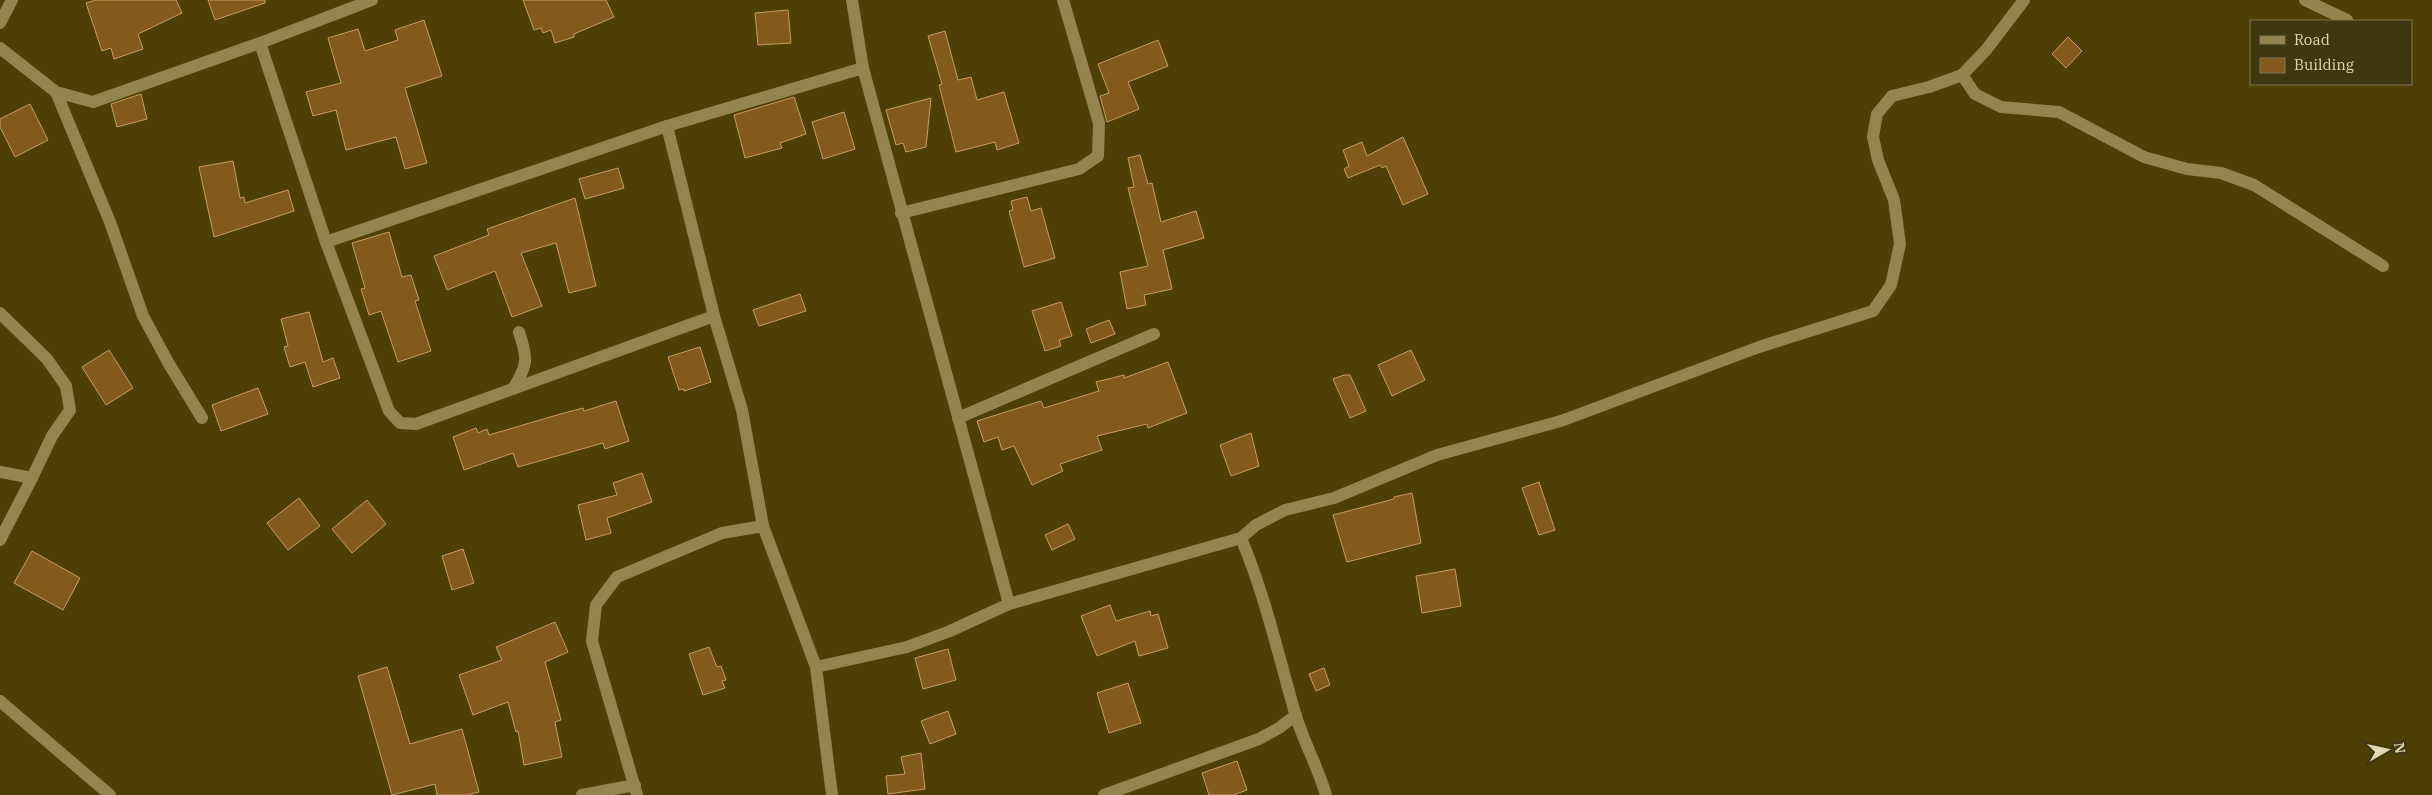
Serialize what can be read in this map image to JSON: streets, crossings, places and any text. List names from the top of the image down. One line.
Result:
{"legend":["Road","Building"],"north":"right"}
